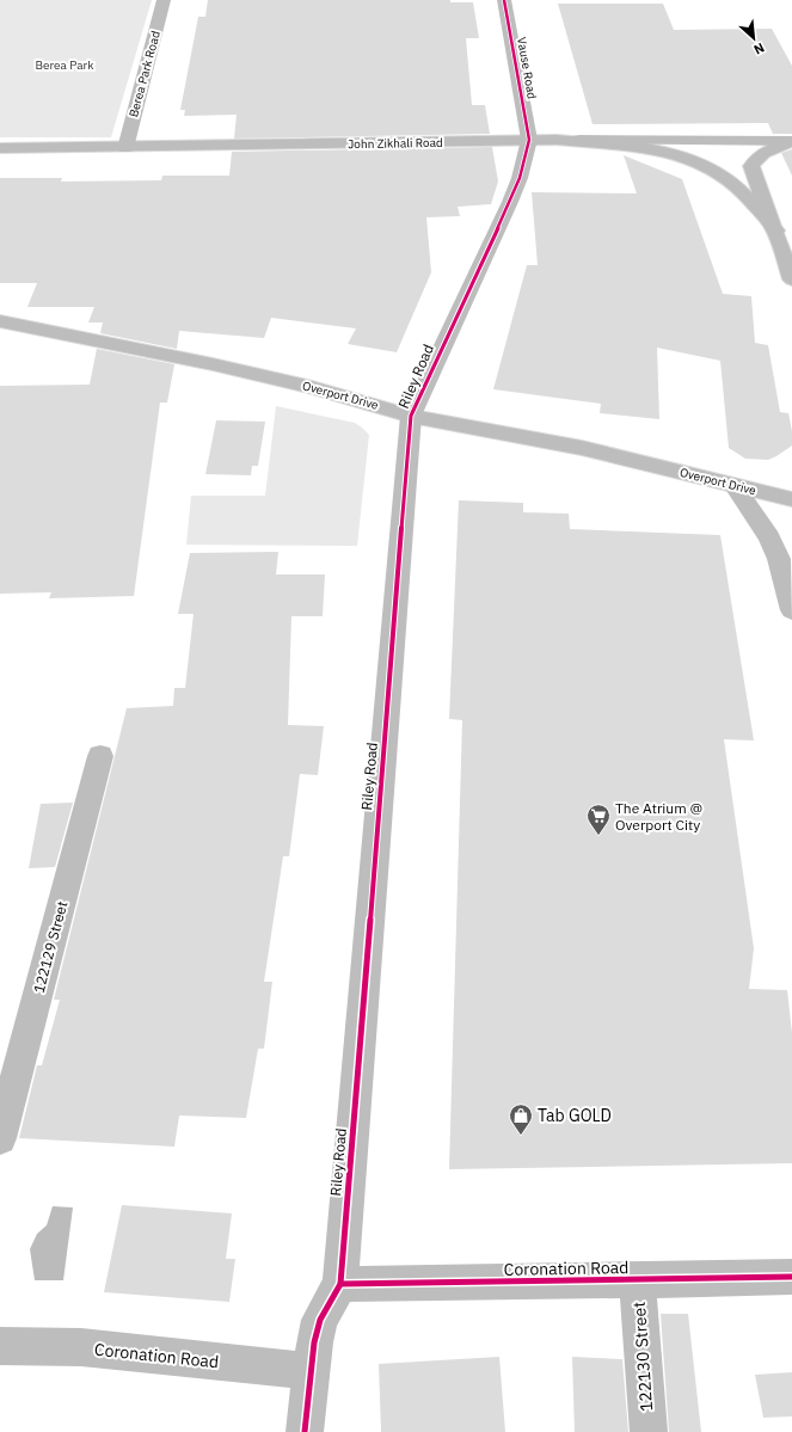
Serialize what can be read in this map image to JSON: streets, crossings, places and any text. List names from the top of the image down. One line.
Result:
{"streets":{"street":["Vause Road","Berea Park Road","John Zikhali Road","Riley Road","Overport Drive","122129 Street","Coronation Road","122130 Street"]},"crossings":[["Vause Road","John Zikhali Road"],["Vause Road","Riley Road"],["Berea Park Road","John Zikhali Road"],["John Zikhali Road","Riley Road"],["Riley Road","Overport Drive"],["Riley Road","Coronation Road"],["Coronation Road","122130 Street"]],"parks":["Berea Park"],"places":{"supermarket":["The Atrium @ Overport City"],"shop":["Tab GOLD"]},"north":"bottom right"}
